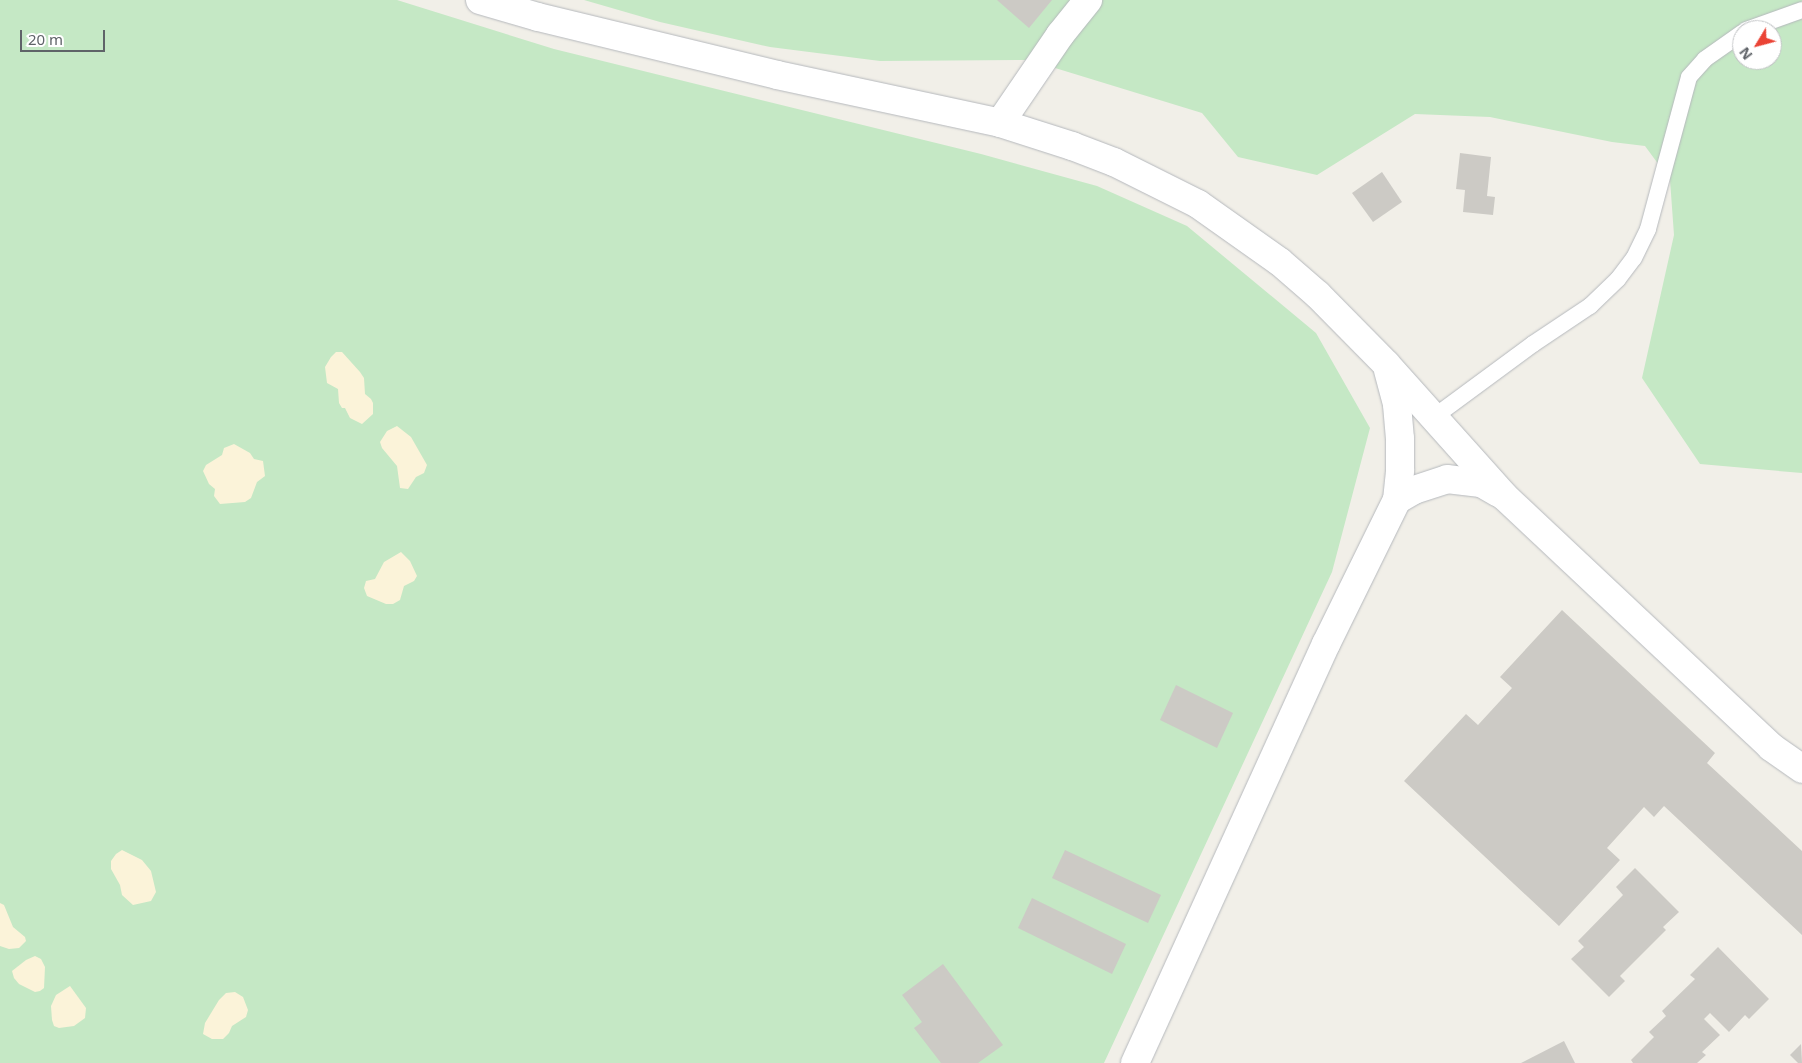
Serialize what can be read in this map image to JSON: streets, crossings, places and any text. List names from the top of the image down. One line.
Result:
{"scale_bar":"20 m","north":"bottom left"}
